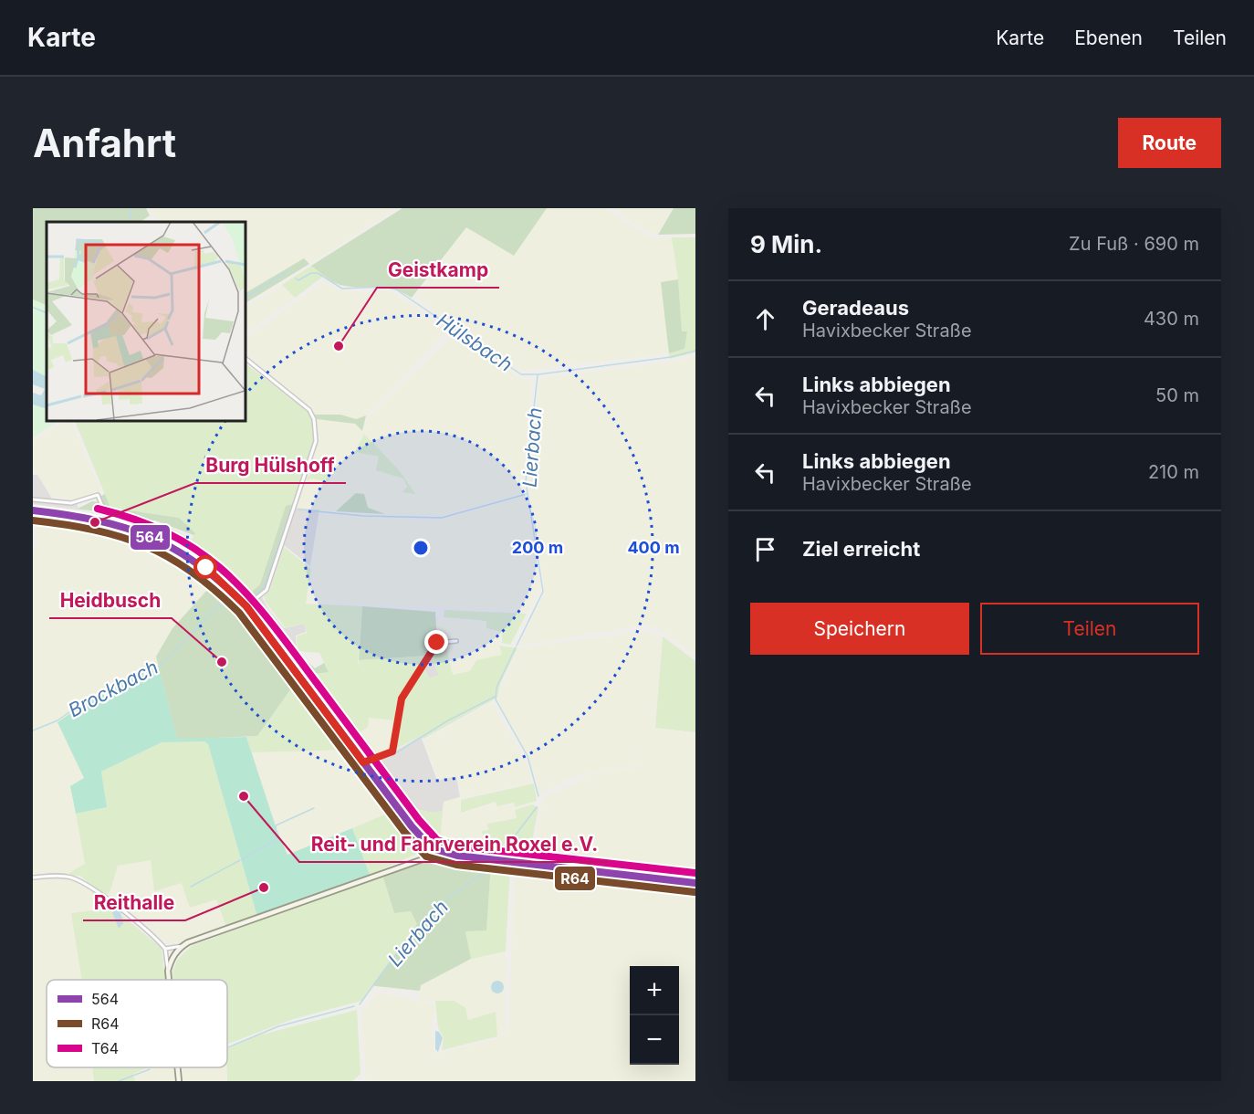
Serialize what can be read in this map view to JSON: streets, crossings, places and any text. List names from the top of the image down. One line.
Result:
{"water":["Hülsbach","Lierbach","Brockbach"],"places":["Geistkamp","Burg Hülshoff","Heidbusch","Reit- und Fahrverein Roxel e.V.","Reithalle"],"lines":["transit line T64","transit line 564","transit line R64"],"legend":["564","R64","T64"],"page":{"header":"Karte","nav":["Karte","Ebenen","Teilen"],"buttons":["Route",["Speichern","Teilen"]],"title":"Anfahrt","heading":["9 Min.","Zu Fuß · 690 m"],"list":[["Geradeaus","Havixbecker Straße","430 m"],["Links abbiegen","Havixbecker Straße","50 m"],["Links abbiegen","Havixbecker Straße","210 m"],"Ziel erreicht"],"map_buttons":["+","−"]},"rings":["200 m","400 m"]}
